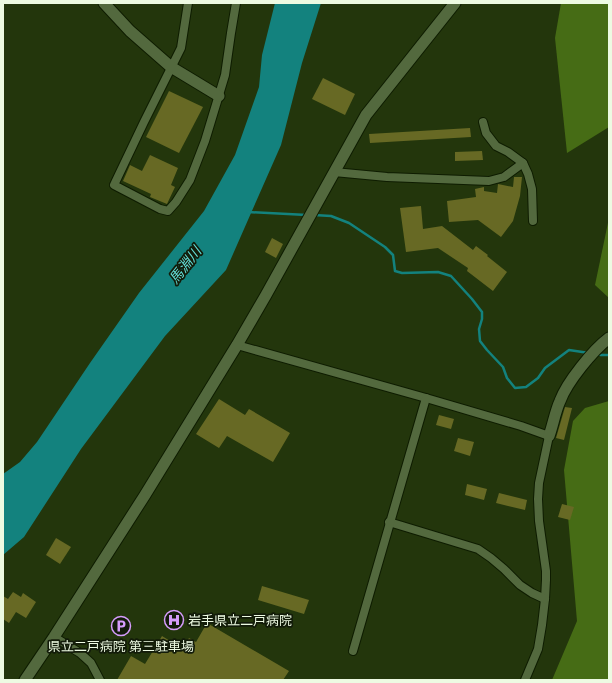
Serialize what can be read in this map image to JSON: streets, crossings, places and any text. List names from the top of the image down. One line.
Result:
{"water":["馬淵川"],"places":{"hospital":["岩手県立二戸病院"],"parking":["県立二戸病院 第三駐車場"]}}
